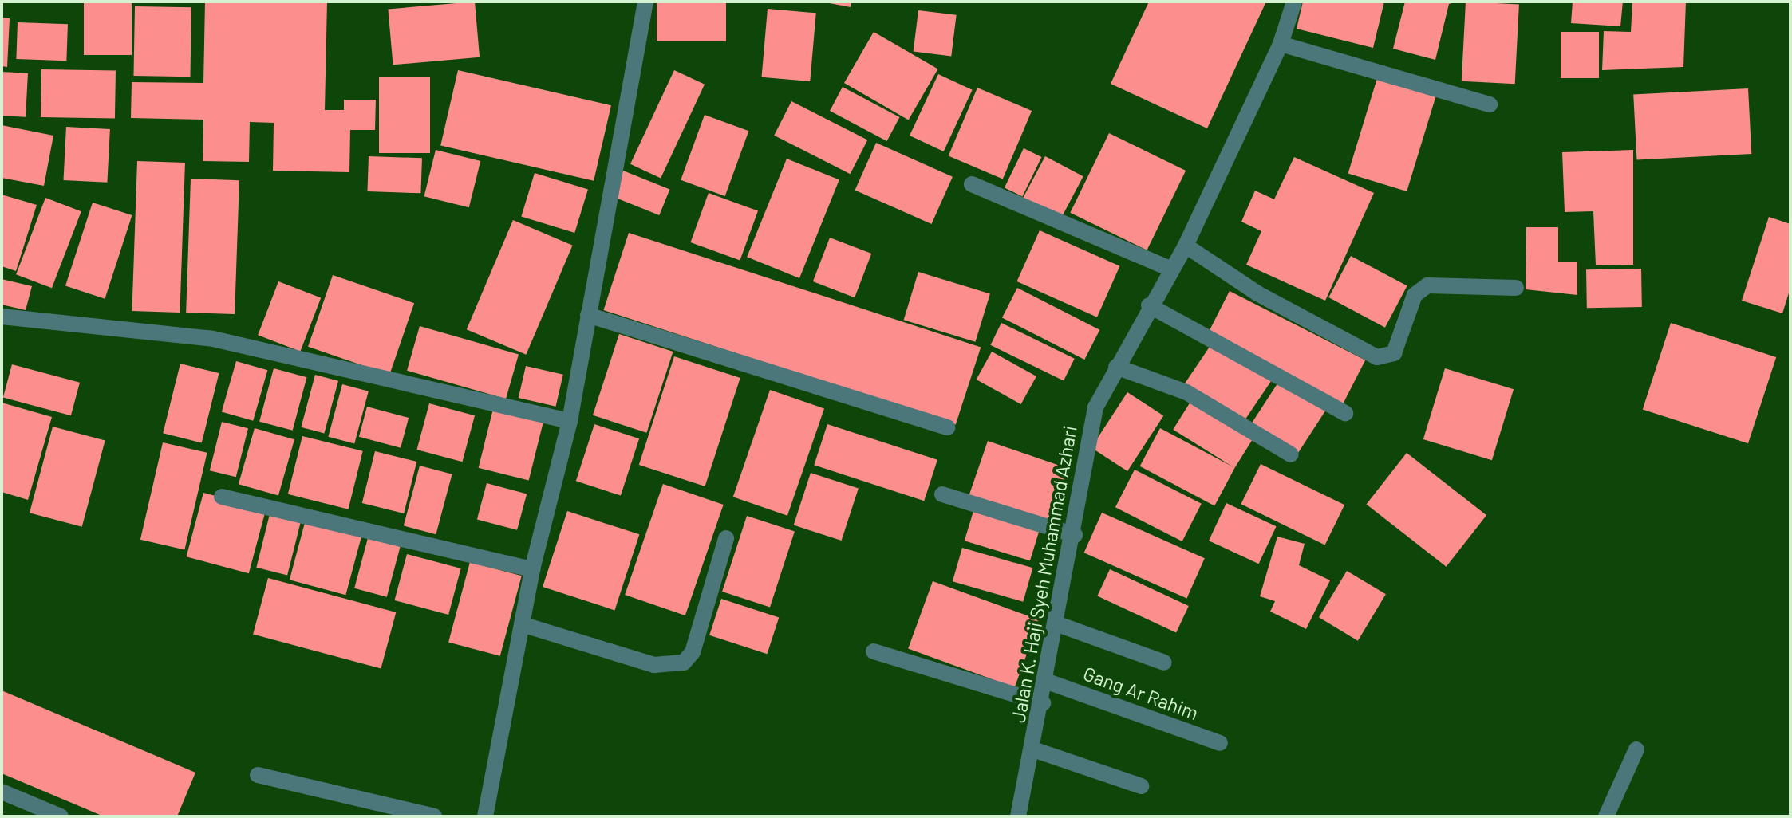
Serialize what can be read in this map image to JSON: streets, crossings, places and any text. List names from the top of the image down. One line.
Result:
{"streets":{"street":["Jalan K. Haji Syeh Muhammad Azhari","Gang Ar Rahim"]},"crossings":[["Jalan K. Haji Syeh Muhammad Azhari","Gang Ar Rahim"]]}
